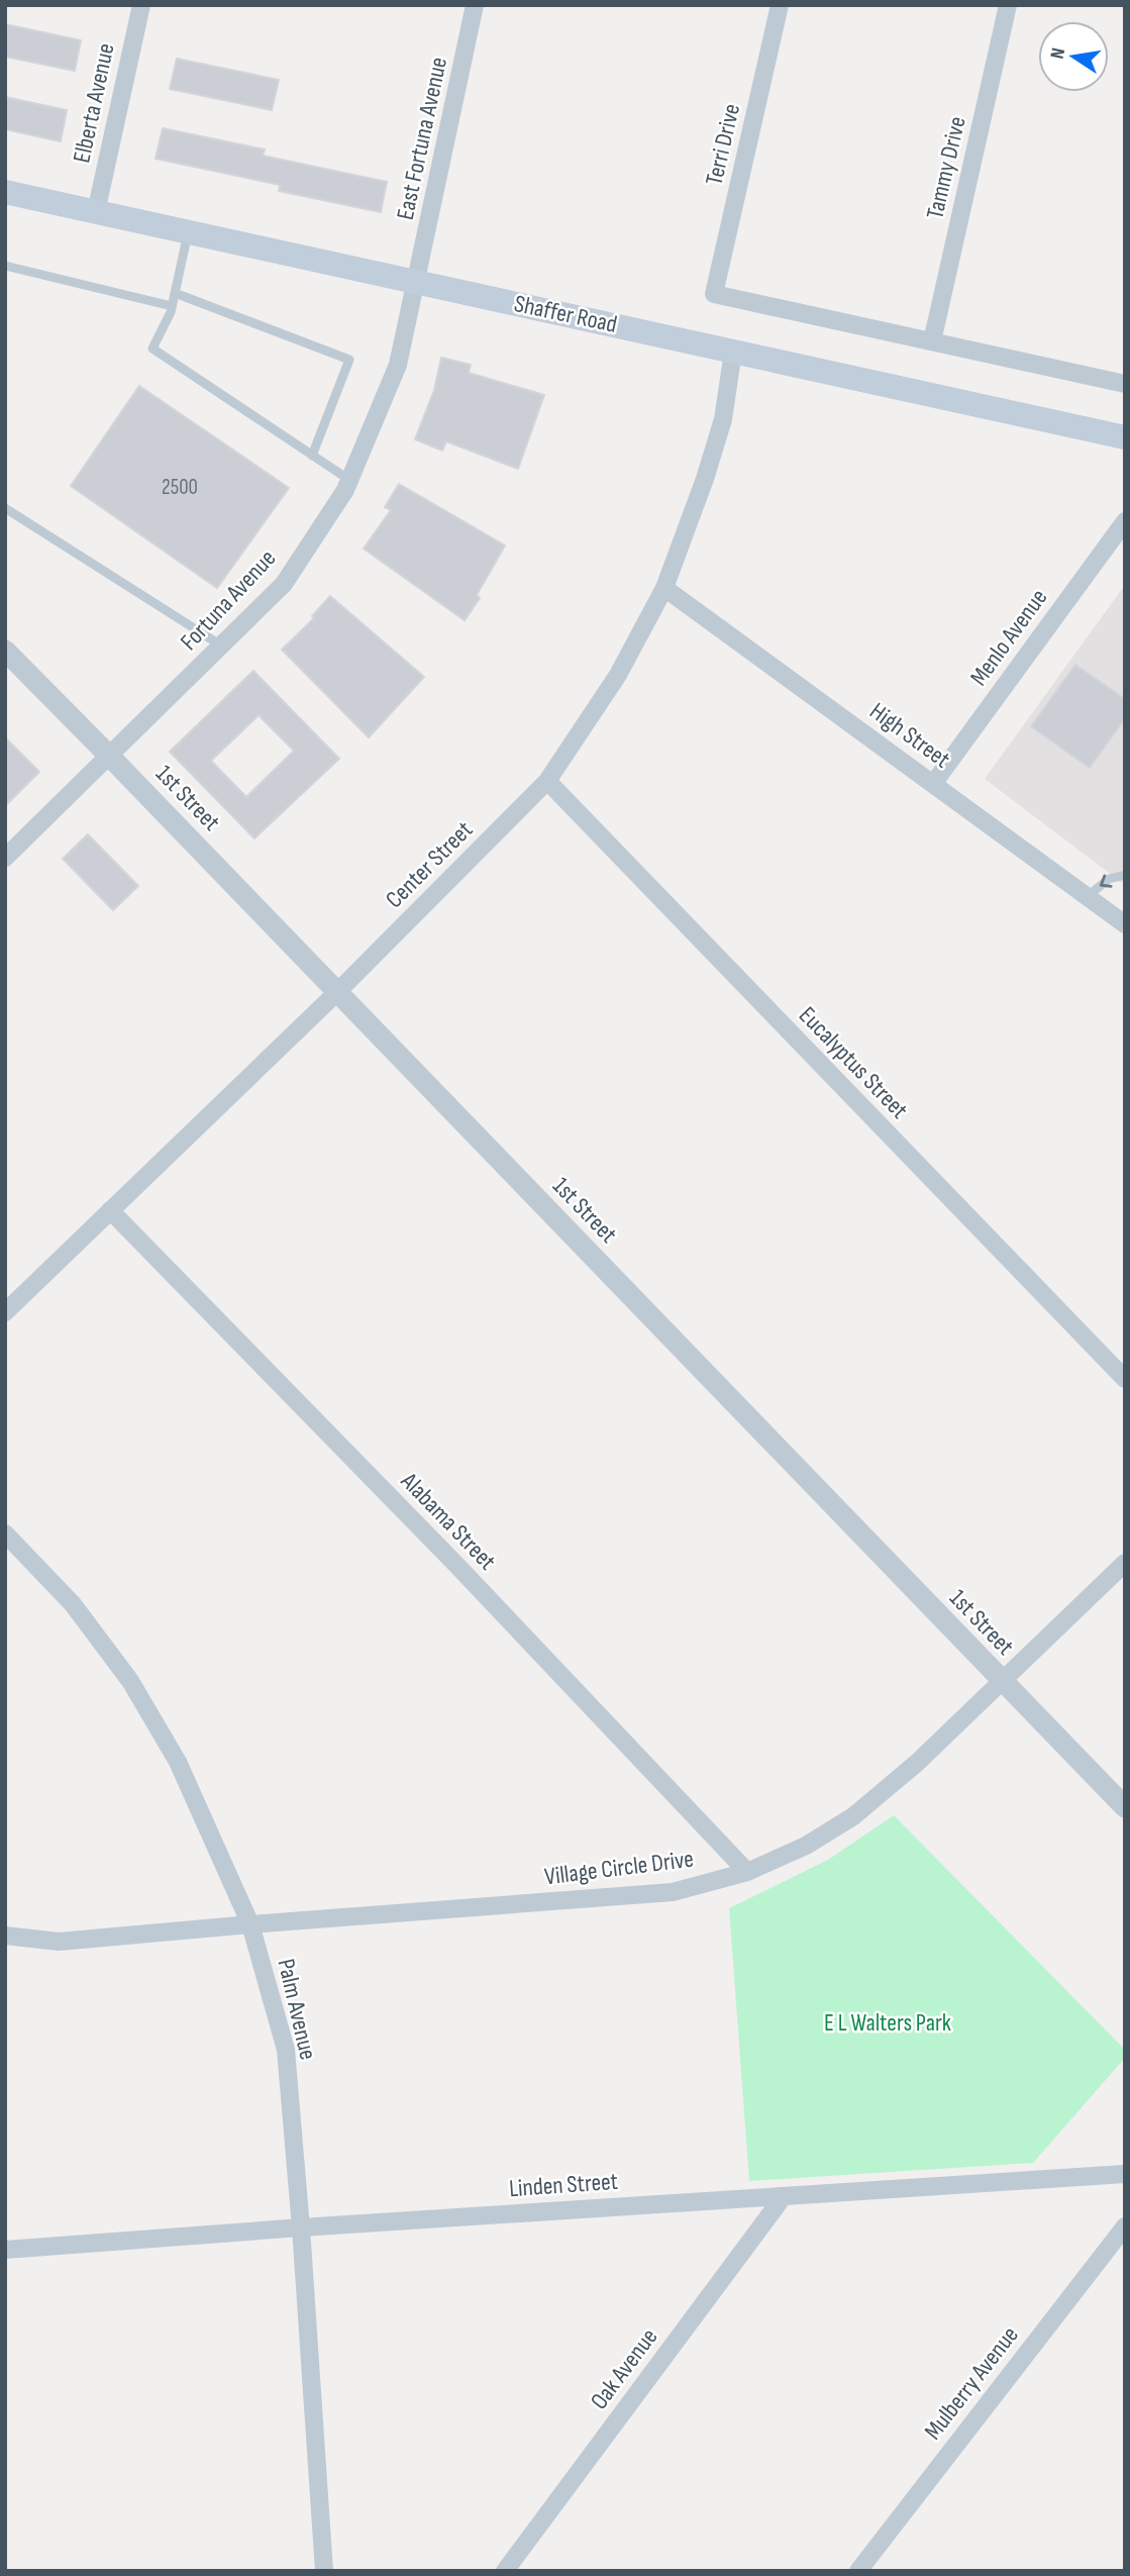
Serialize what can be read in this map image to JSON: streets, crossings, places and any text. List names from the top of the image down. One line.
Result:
{"streets":{"main road":["Shaffer Road"],"street":["Elberta Avenue","East Fortuna Avenue","Terri Drive","Tammy Drive","Fortuna Avenue","Menlo Avenue","High Street","1st Street","Center Street","Eucalyptus Street","Alabama Street","Village Circle Drive","Palm Avenue","Linden Street","Oak Avenue","Mulberry Avenue"]},"crossings":[["Elberta Avenue","Shaffer Road"],["East Fortuna Avenue","Shaffer Road"],["East Fortuna Avenue","Fortuna Avenue"],["Terri Drive","Tammy Drive"],["Shaffer Road","Fortuna Avenue"],["Shaffer Road","Center Street"],["Fortuna Avenue","1st Street"],["Menlo Avenue","High Street"],["High Street","Center Street"],["1st Street","Center Street"],["1st Street","Village Circle Drive"],["Center Street","Eucalyptus Street"],["Center Street","Alabama Street"],["Alabama Street","Village Circle Drive"],["Village Circle Drive","Palm Avenue"],["Palm Avenue","Linden Street"],["Linden Street","Oak Avenue"]],"parks":["E L Walters Park"],"house_numbers":["2500"],"north":"left"}
